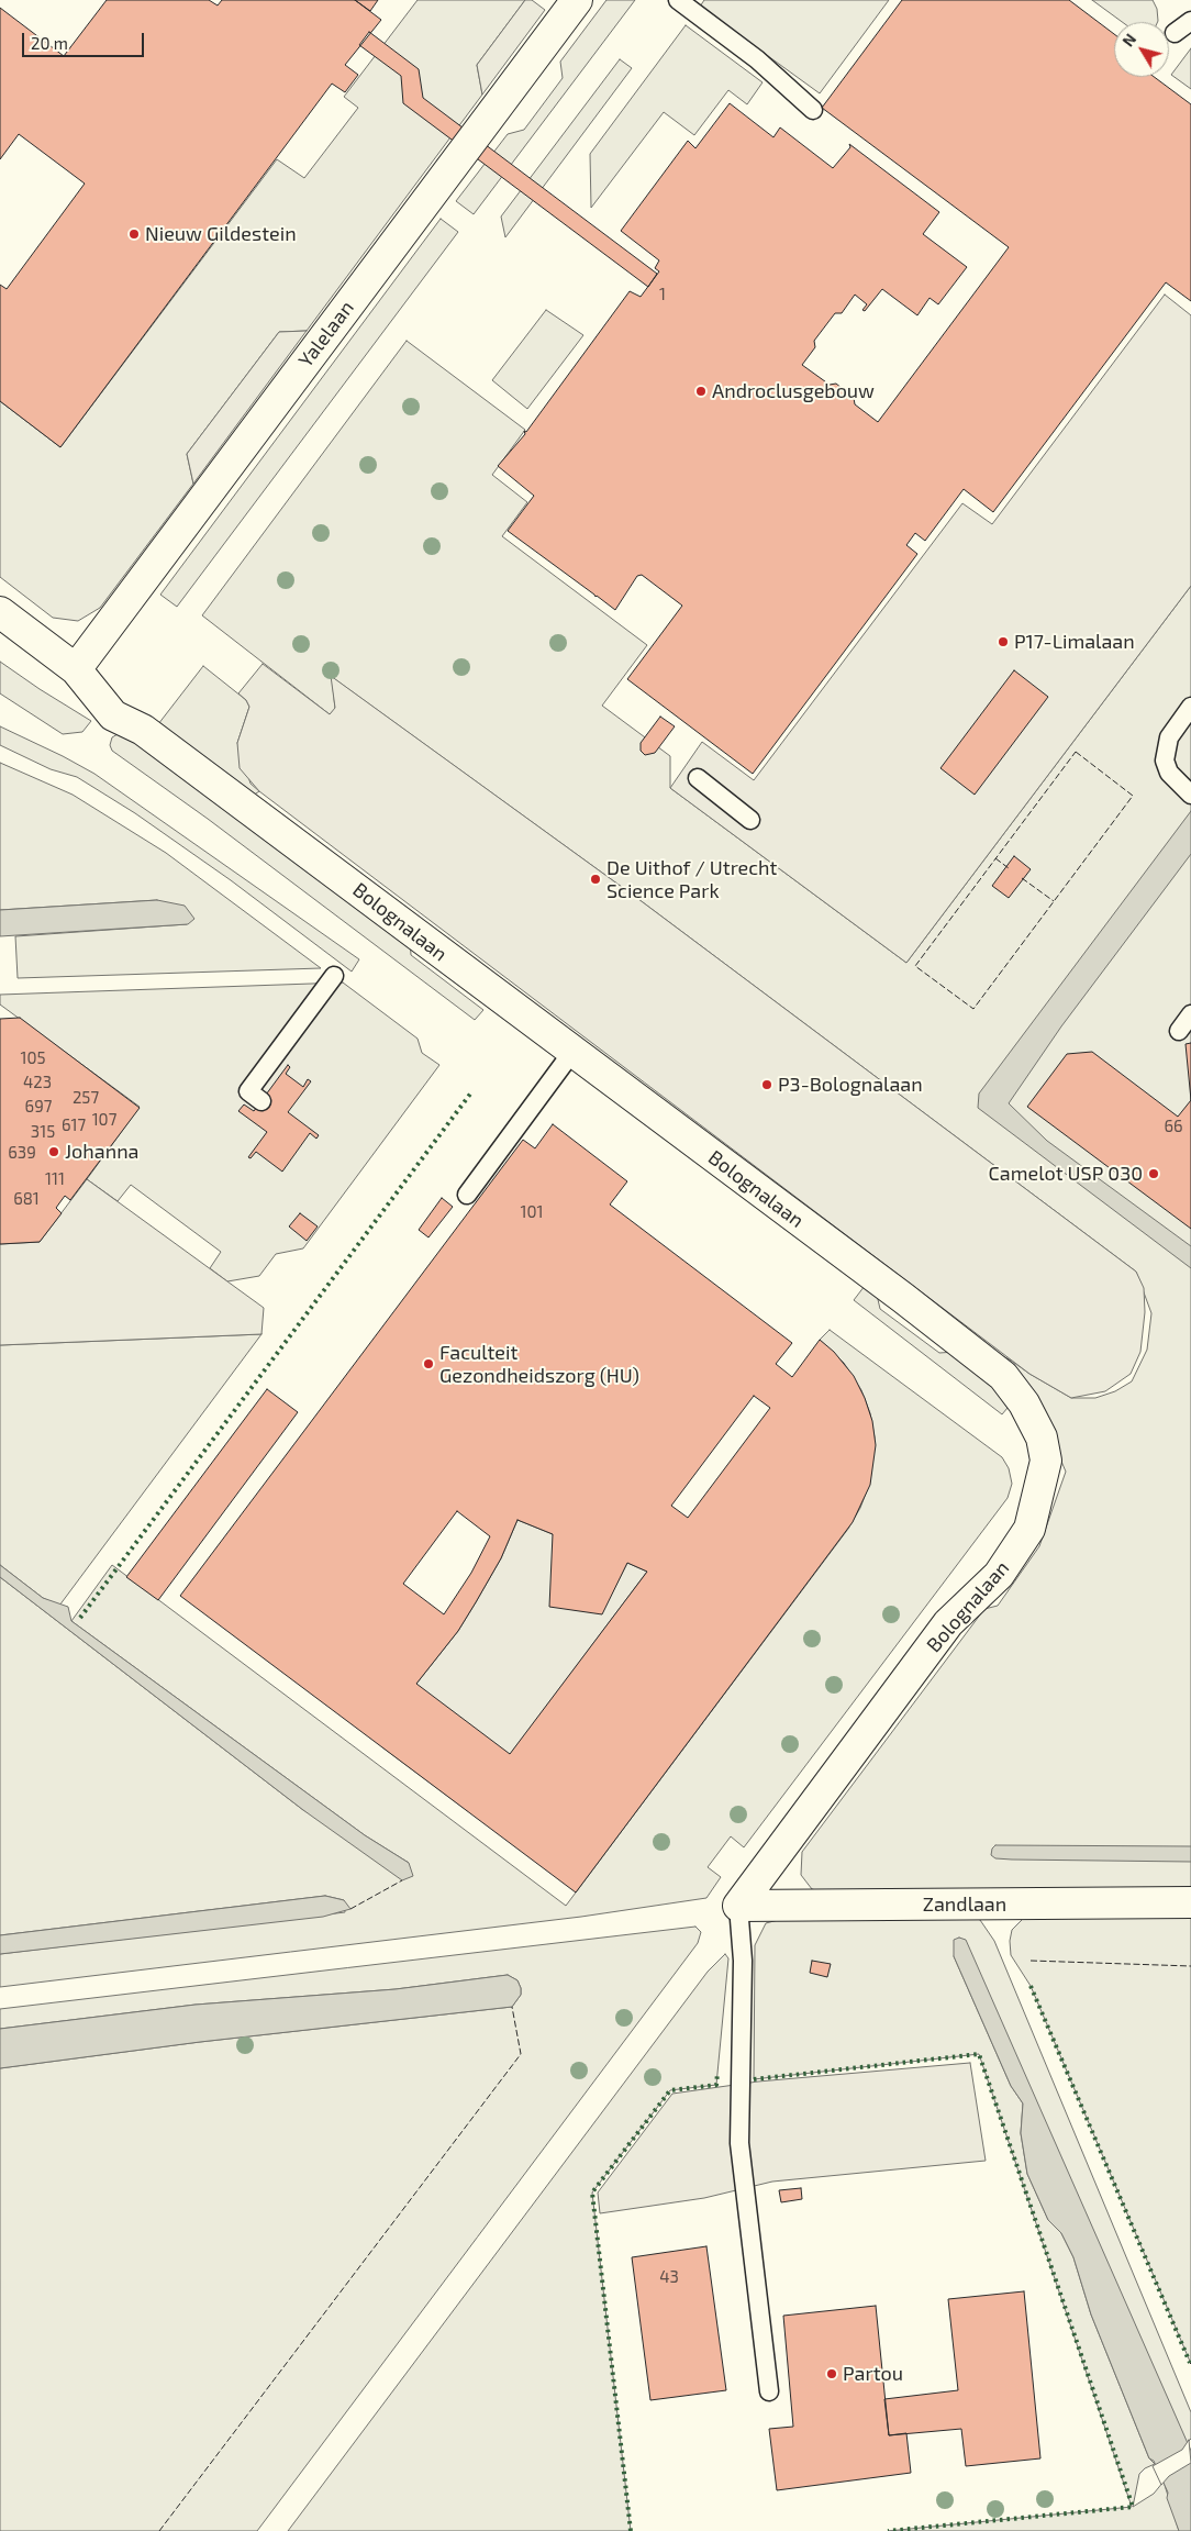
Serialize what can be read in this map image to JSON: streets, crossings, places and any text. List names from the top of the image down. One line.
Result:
{"streets":{"street":["Yalelaan","Bolognalaan","Zandlaan"]},"crossings":[["Yalelaan","Bolognalaan"],["Bolognalaan","Zandlaan"]],"places":["Nieuw Gildestein","Androclusgebouw","P17-Limalaan","De Uithof / Utrecht Science Park","P3-Bolognalaan","Johanna","Camelot USP 030","Faculteit Gezondheidszorg (HU)","Partou"],"house_numbers":["1","105","423","257","697","107","617","66","315","639","111","681","101","43"],"scale_bar":"20 m","north":"top left"}
